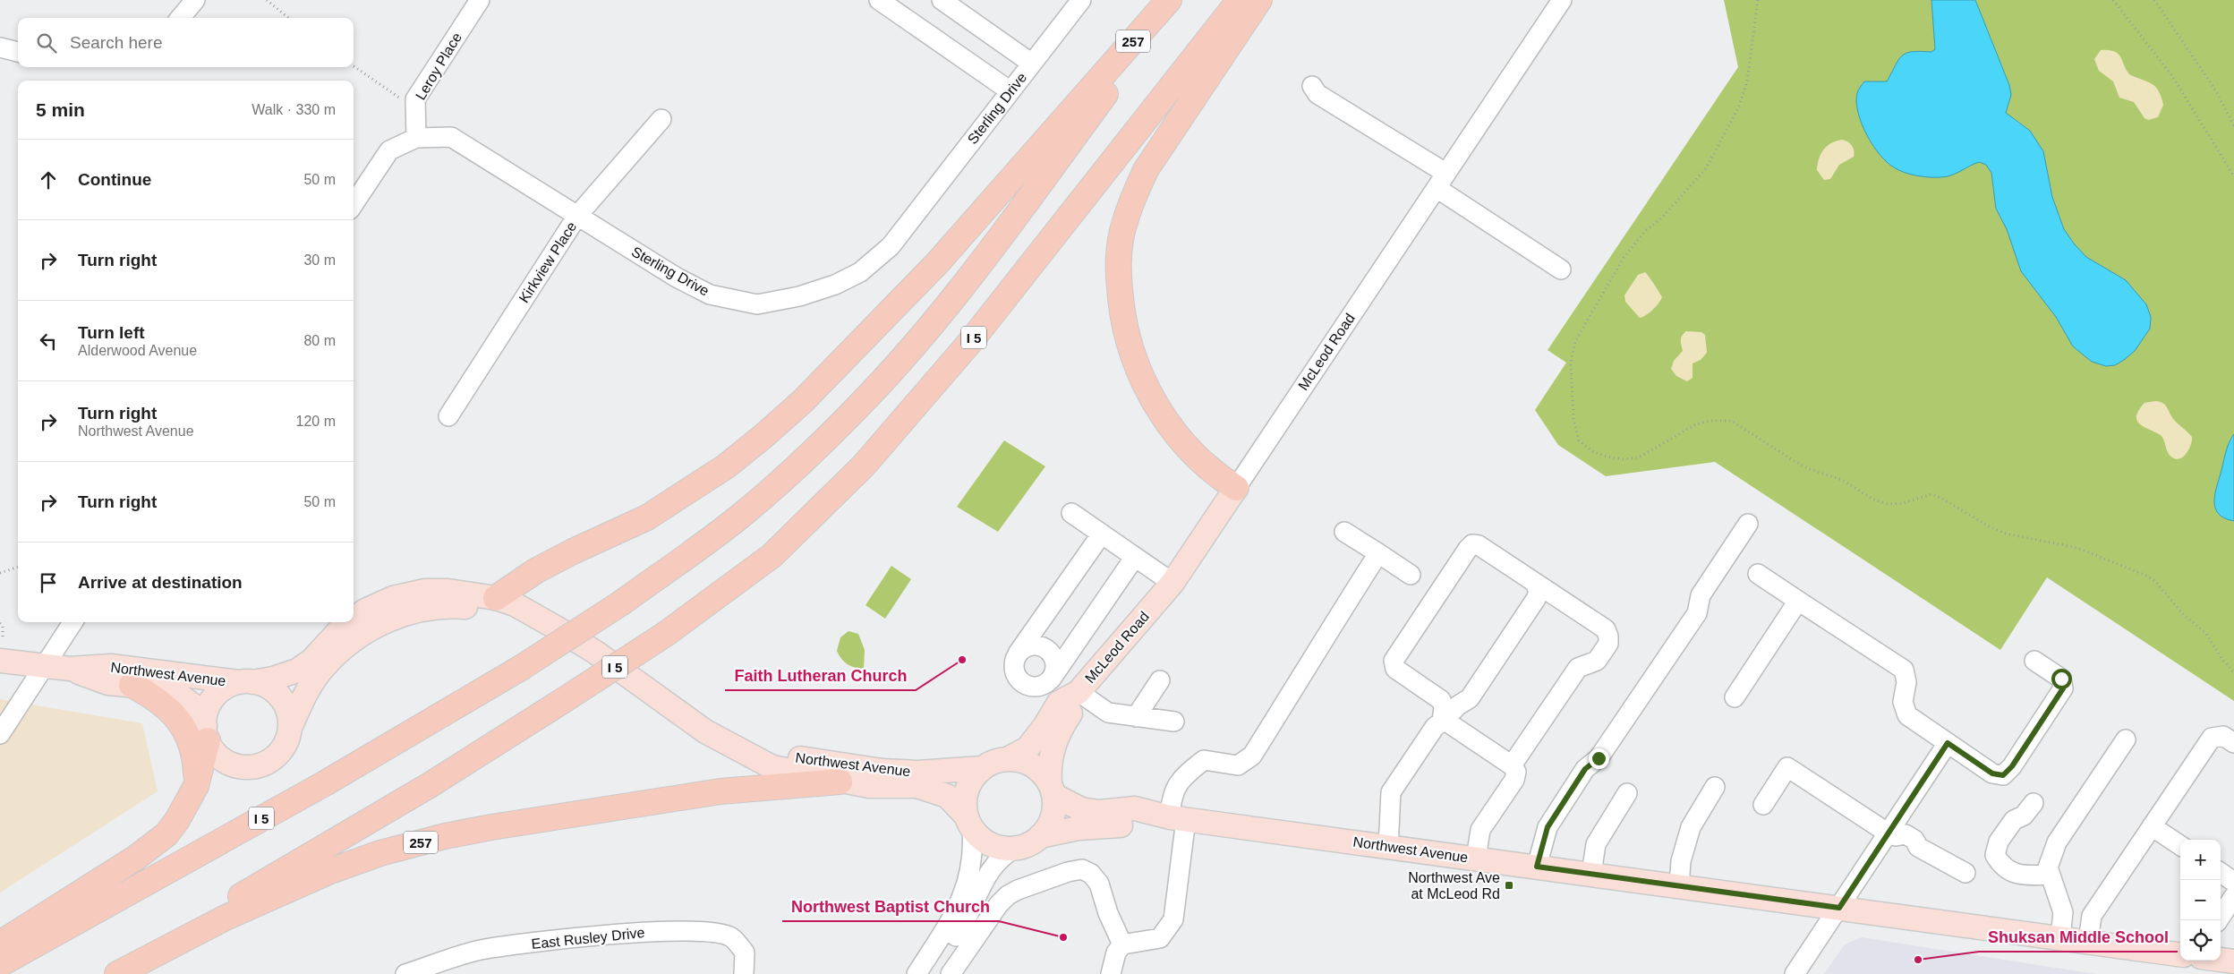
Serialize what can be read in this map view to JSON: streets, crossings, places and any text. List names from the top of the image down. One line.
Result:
{"streets":{"highway":["257","I 5"],"main road":["McLeod Road","Northwest Avenue"],"street":["Leroy Place","Sterling Drive","Kirkview Place","East Rusley Drive"]},"crossings":[["257","Northwest Avenue"],["Leroy Place","Sterling Drive"],["Sterling Drive","Kirkview Place"],["McLeod Road","Northwest Avenue"]],"places":{"other":["Faith Lutheran Church","Northwest Baptist Church","Shuksan Middle School"],"transit":["Northwest Ave at McLeod Rd"]},"page":{"search":"Search here","heading":["5 min","Walk · 330 m"],"list":[["Continue","50 m"],["Turn right","30 m"],["Turn left","Alderwood Avenue","80 m"],["Turn right","Northwest Avenue","120 m"],["Turn right","50 m"],"Arrive at destination"],"map_buttons":["+","−"]}}
